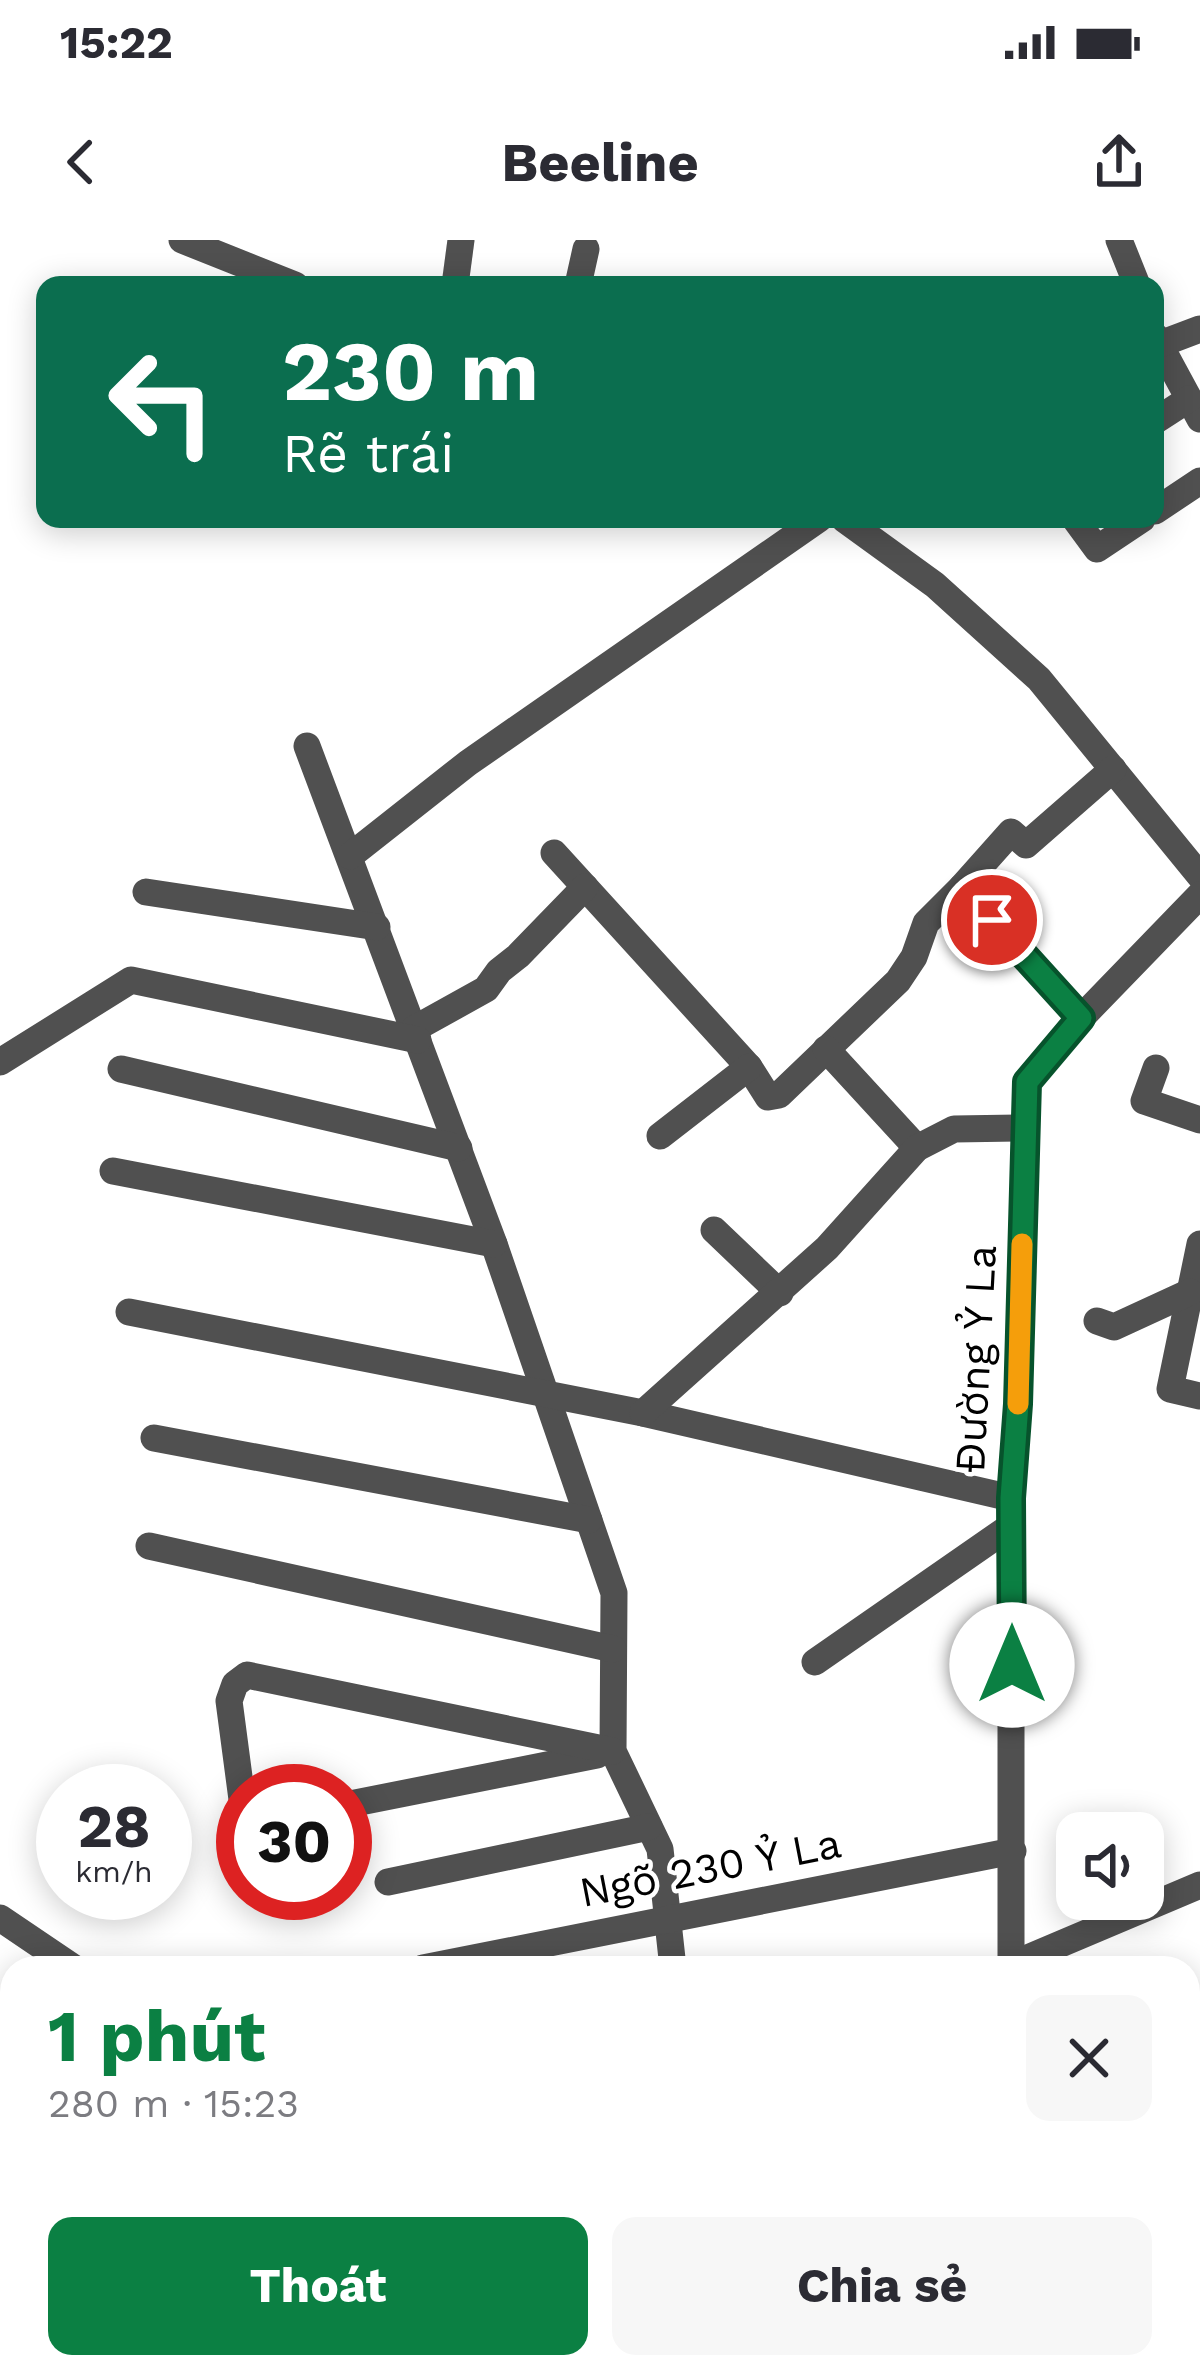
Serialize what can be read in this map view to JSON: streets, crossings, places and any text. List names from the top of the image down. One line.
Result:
{"streets":{"street":["Đường Ỷ La","Ngõ 230 Ỷ La"]},"crossings":[["Đường Ỷ La","Ngõ 230 Ỷ La"]],"page":{"status":"15:22","header":"Beeline","turn":["230 m","Rẽ trái"],"speed":"28 km/h","limit":"30","heading":["1 phút","280 m · 15:23"],"buttons":["Thoát","Chia sẻ"]}}
